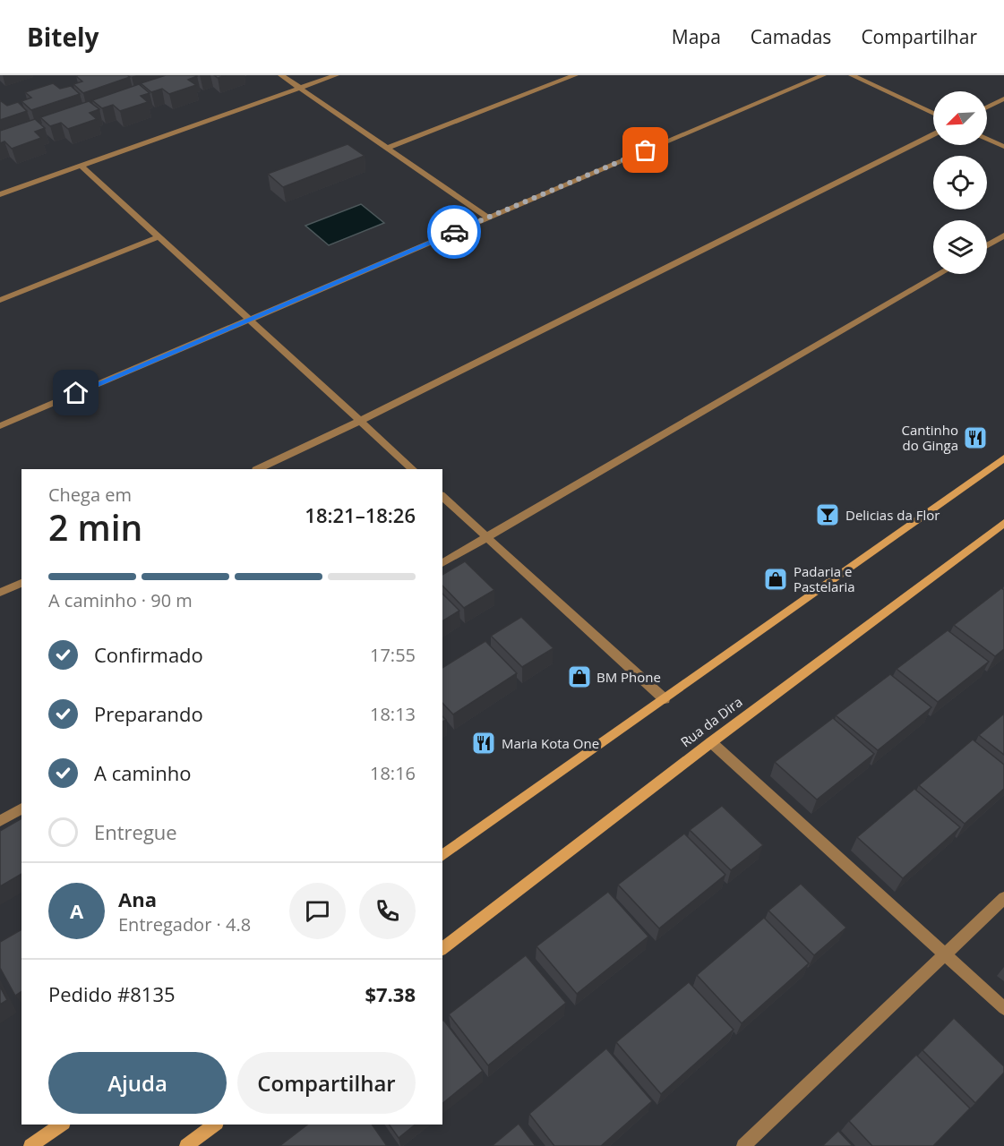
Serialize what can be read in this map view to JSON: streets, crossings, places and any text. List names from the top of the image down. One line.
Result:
{"streets":{"street":["Rua da Dira"]},"places":{"restaurant":["Cantinho do Ginga","Maria Kota One"],"bar":["Delicias da Flor"],"shop":["Padaria e Pastelaria","BM Phone"]},"north":"bottom left","page":{"header":"Bitely","nav":["Mapa","Camadas","Compartilhar"],"heading":["2 min","Chega em","18:21–18:26"],"panel":["Ana","Entregador · 4.8","Pedido #8135","$7.38"],"bar":"A caminho · 90 m","list":[["Confirmado","17:55"],["Preparando","18:13"],["A caminho","18:16"],"Entregue"],"round":"A","buttons":["Ajuda","Compartilhar"]}}
